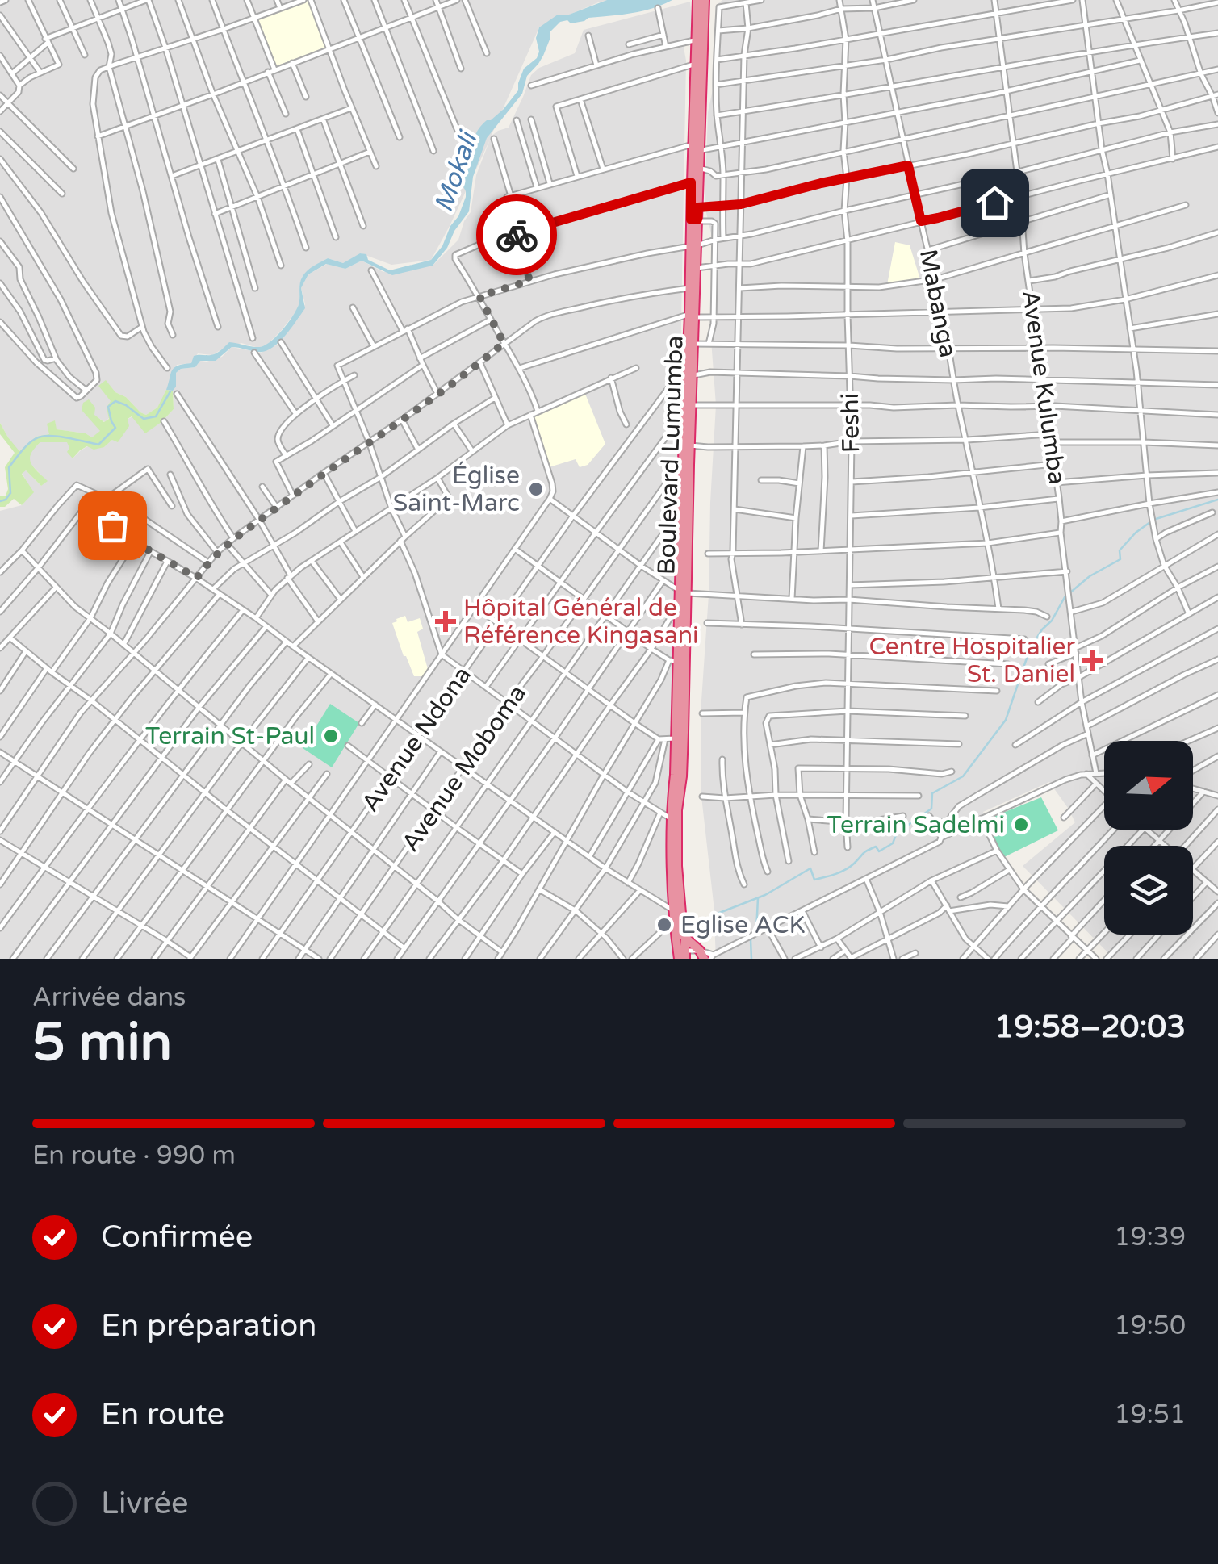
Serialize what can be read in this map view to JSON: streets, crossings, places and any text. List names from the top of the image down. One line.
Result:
{"streets":{"highway":["Boulevard Lumumba"],"street":["Mabanga","Avenue Kulumba","Feshi","Avenue Ndona","Avenue Moboma"]},"crossings":[["Boulevard Lumumba","Avenue Ndona"],["Boulevard Lumumba","Avenue Moboma"]],"water":["Mokali"],"places":{"other":["Église Saint-Marc","Terrain St-Paul","Terrain Sadelmi","Eglise ACK"],"health":["Hôpital Général de Référence Kingasani","Centre Hospitalier St. Daniel"]},"north":"right","page":{"heading":["5 min","Arrivée dans","19:58–20:03"],"bar":"En route · 990 m","list":[["Confirmée","19:39"],["En préparation","19:50"],["En route","19:51"],"Livrée"]}}
